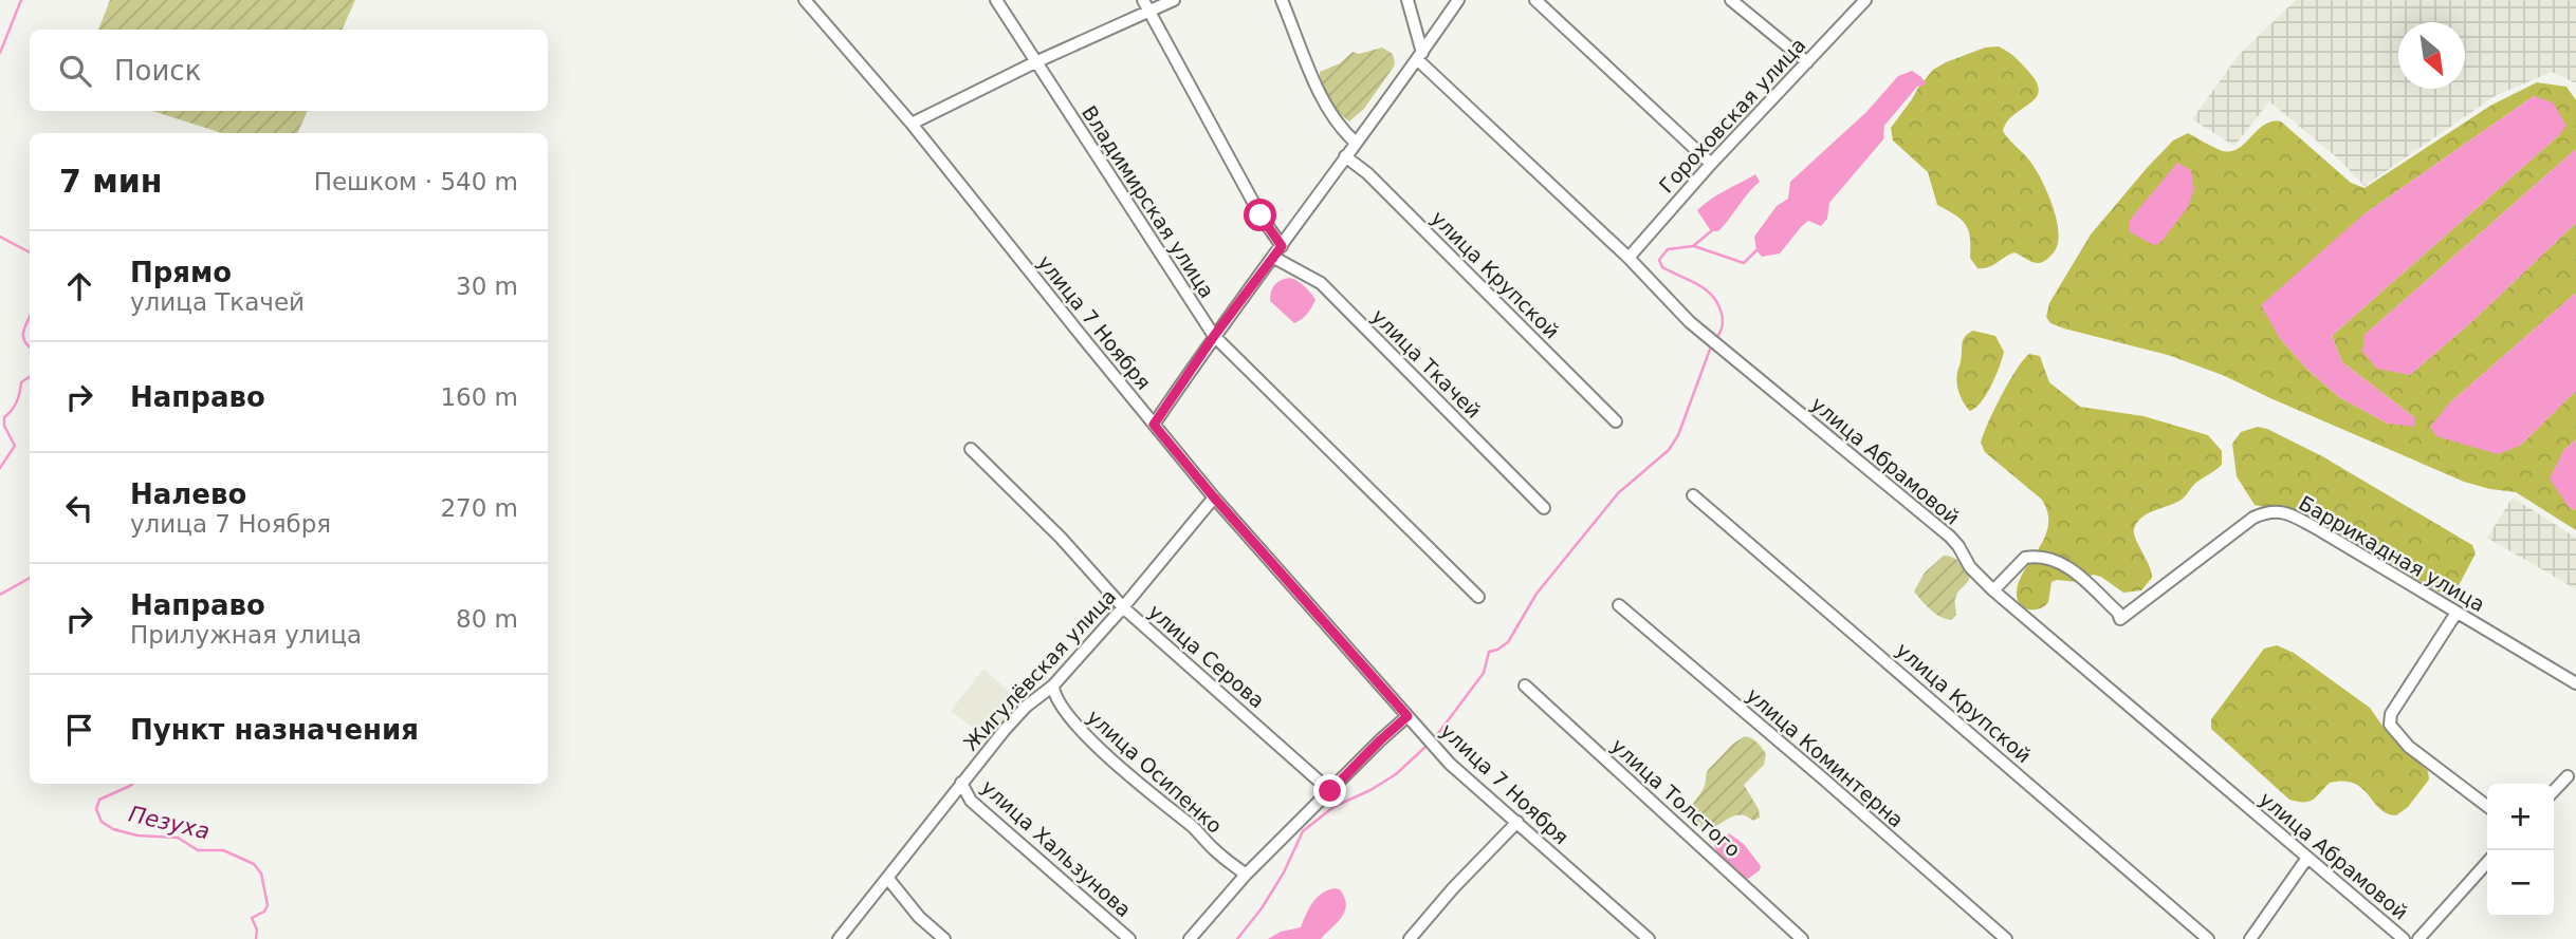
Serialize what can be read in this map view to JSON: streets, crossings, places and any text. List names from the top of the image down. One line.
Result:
{"streets":{"street":["Гороховская улица","Владимирская улица","улица Крупской","улица 7 Ноября","улица Ткачей","улица Абрамовой","Баррикадная улица","улица Серова","Жигулёвская улица","улица Коминтерна","улица Осипенко","улица Толстого","улица Хальзунова"]},"crossings":[["Гороховская улица","улица Абрамовой"],["улица 7 Ноября","Жигулёвская улица"],["улица Абрамовой","Баррикадная улица"],["улица Серова","Жигулёвская улица"],["Жигулёвская улица","улица Осипенко"],["Жигулёвская улица","улица Хальзунова"]],"water":["Пезуха"],"north":"bottom right","page":{"search":"Поиск","heading":["7 мин","Пешком · 540 m"],"list":[["Прямо","улица Ткачей","30 m"],["Направо","160 m"],["Налево","улица 7 Ноября","270 m"],["Направо","Прилужная улица","80 m"],"Пункт назначения"],"map_buttons":["+","−"]}}
